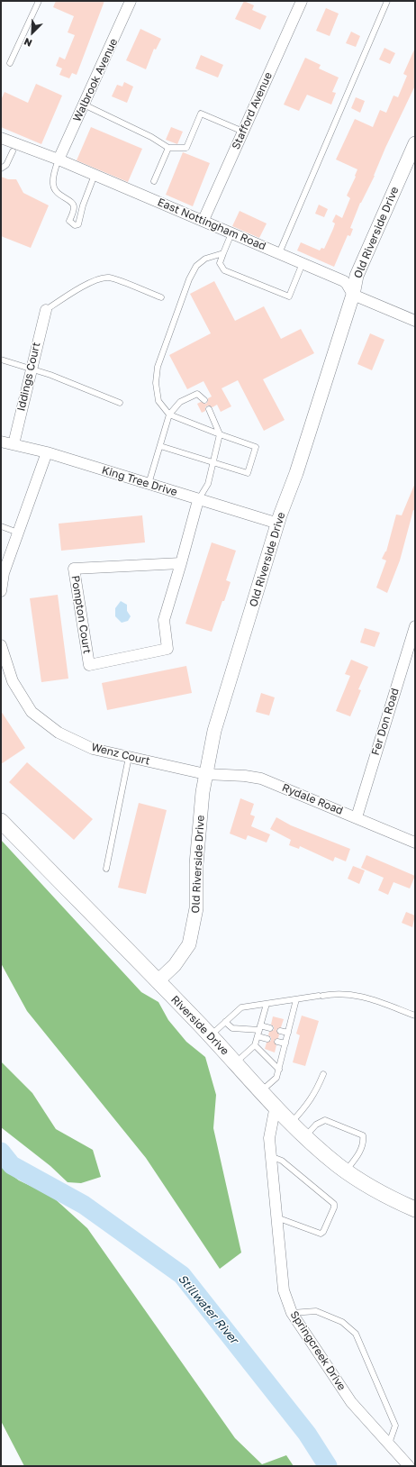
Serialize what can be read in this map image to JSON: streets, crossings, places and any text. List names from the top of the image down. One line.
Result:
{"streets":{"main road":["Riverside Drive"],"street":["Walbrook Avenue","Stafford Avenue","East Nottingham Road","Old Riverside Drive","Iddings Court","King Tree Drive","Pompton Court","Fer Don Road","Wenz Court","Rydale Road","Springcreek Drive"]},"crossings":[["Walbrook Avenue","East Nottingham Road"],["Stafford Avenue","East Nottingham Road"],["East Nottingham Road","Old Riverside Drive"],["Old Riverside Drive","King Tree Drive"],["Old Riverside Drive","Wenz Court"],["Old Riverside Drive","Rydale Road"],["Old Riverside Drive","Riverside Drive"],["Iddings Court","King Tree Drive"],["King Tree Drive","Pompton Court"],["Fer Don Road","Rydale Road"],["Wenz Court","Rydale Road"],["Riverside Drive","Springcreek Drive"]],"water":["Stillwater River"],"north":"bottom left"}
